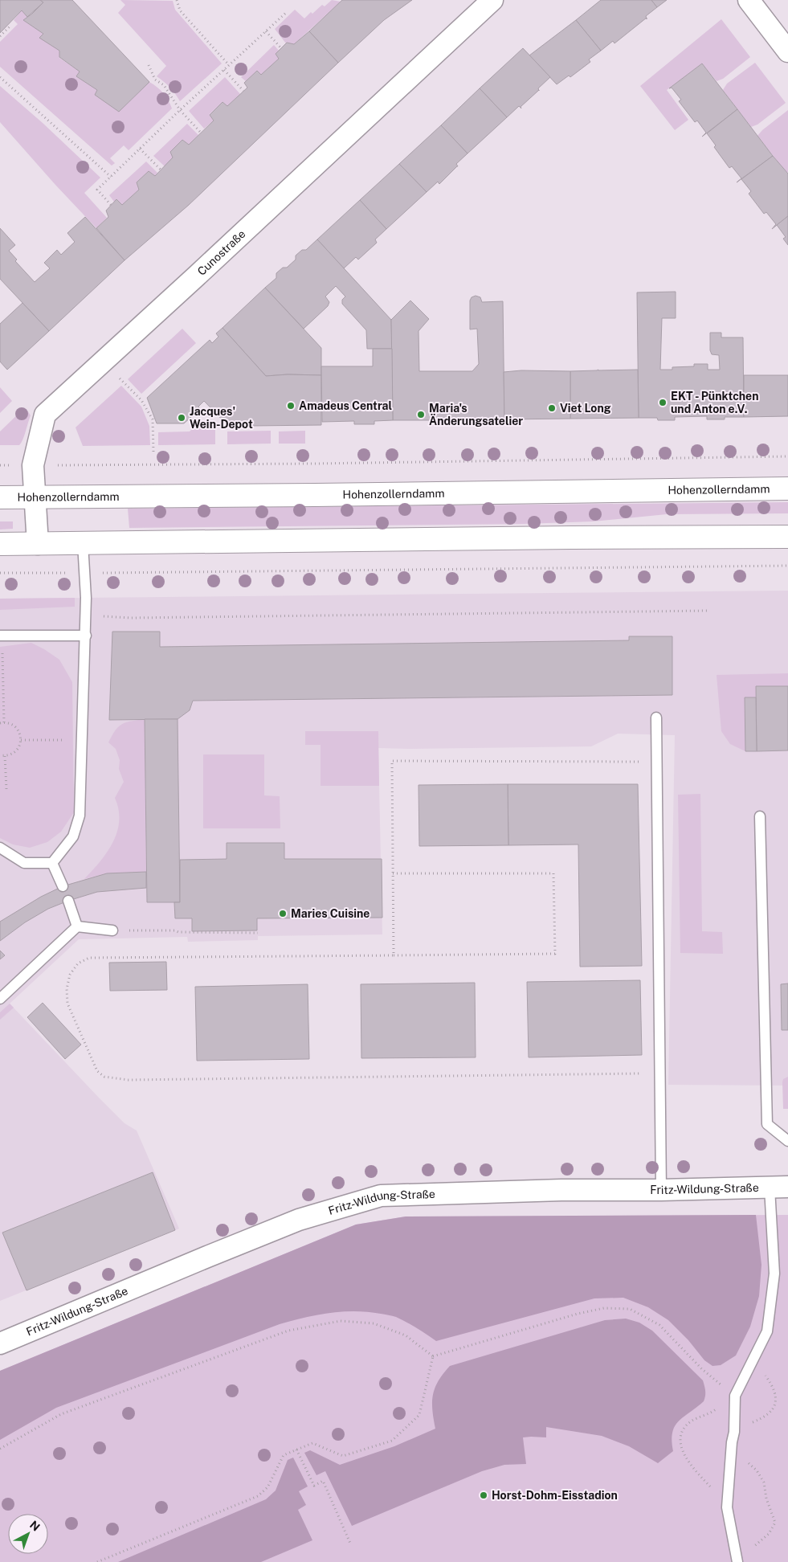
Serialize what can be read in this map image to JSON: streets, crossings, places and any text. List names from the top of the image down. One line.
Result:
{"streets":{"main road":["Hohenzollerndamm"],"street":["Cunostraße","Fritz-Wildung-Straße"]},"crossings":[["Cunostraße","Hohenzollerndamm"]],"places":["EKT - Pünktchen und Anton e.V.","Amadeus Central","Viet Long","Maria's Änderungsatelier","Jacques' Wein-Depot","Maries Cuisine","Horst-Dohm-Eisstadion"],"north":"top right"}
